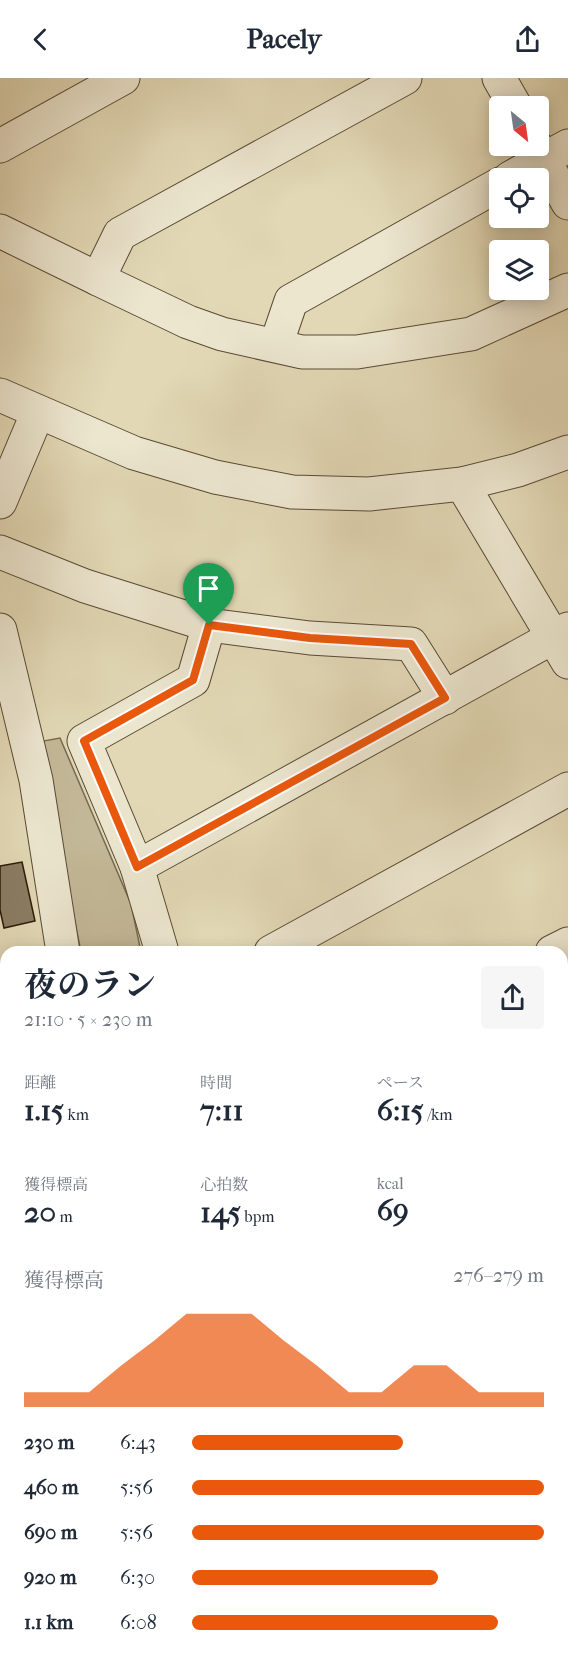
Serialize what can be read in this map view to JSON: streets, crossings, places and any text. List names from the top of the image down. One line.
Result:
{"north":"bottom right","page":{"header":"Pacely","heading":["夜のラン","21:10 · 5 × 230 m"],"stats":[["距離","1.15 km"],["時間","7:11"],["ペース","6:15 /km"],["獲得標高","20 m"],["心拍数","145 bpm"],["kcal","69"]],"chart":["獲得標高","276–279 m"],"list":[{"name":"230 m","note":"6:43"},{"name":"460 m","note":"5:56"},{"name":"690 m","note":"5:56"},{"name":"920 m","note":"6:30"},{"name":"1.1 km","note":"6:08"}]}}
